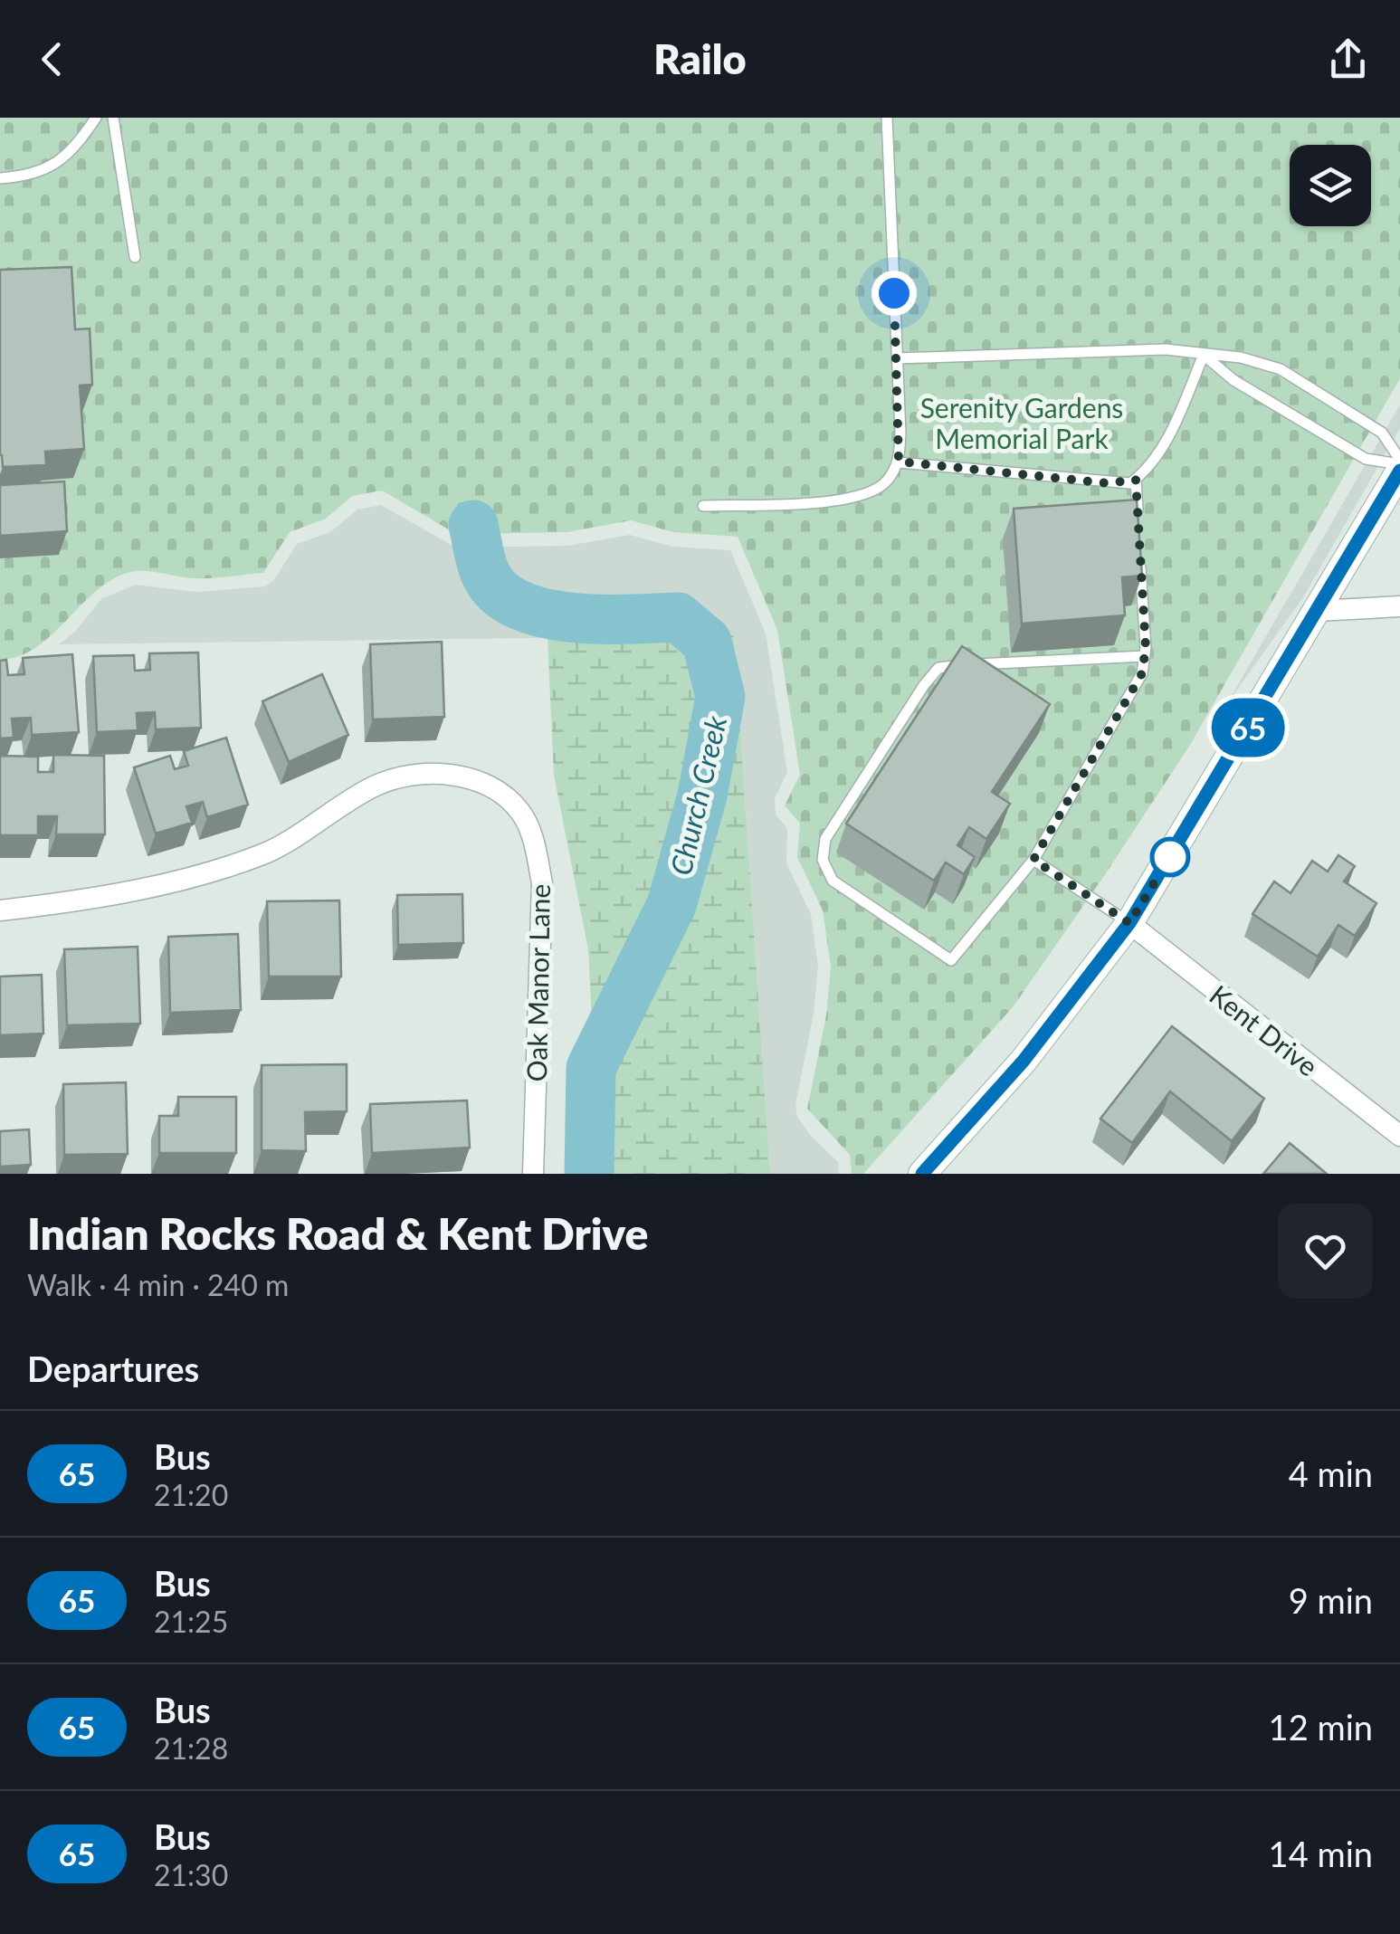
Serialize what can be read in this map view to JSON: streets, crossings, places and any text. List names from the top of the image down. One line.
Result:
{"streets":{"street":["Oak Manor Lane","Kent Drive"]},"water":["Church Creek"],"parks":["Serenity Gardens Memorial Park"],"lines":["bus line 65"],"page":{"header":"Railo","on_map":"65","heading":[["Indian Rocks Road & Kent Drive","Walk · 4 min · 240 m"],"Departures"],"list":[{"mark":"65","name":"Bus","note":"21:20","value":"4 min"},{"mark":"65","name":"Bus","note":"21:25","value":"9 min"},{"mark":"65","name":"Bus","note":"21:28","value":"12 min"},{"mark":"65","name":"Bus","note":"21:30","value":"14 min"}]}}
